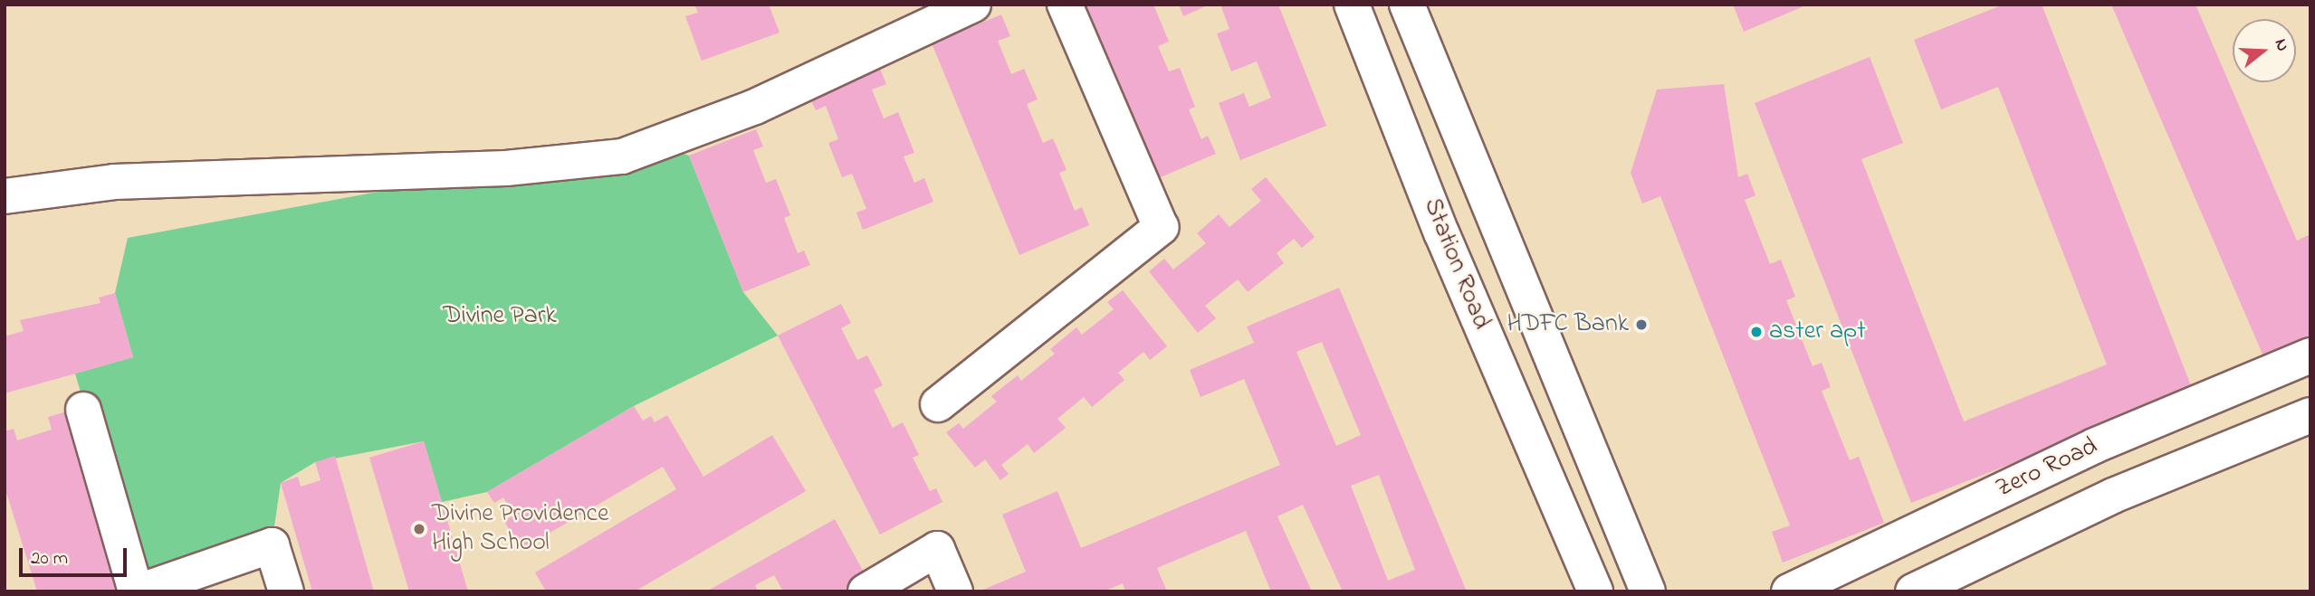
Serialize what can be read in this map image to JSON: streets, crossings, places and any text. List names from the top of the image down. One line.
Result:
{"streets":{"street":["Station Road","Zero Road"]},"parks":["Divine Park"],"places":["HDFC Bank","aster apt","Divine Providence High School"],"scale_bar":"20 m","north":"right"}
